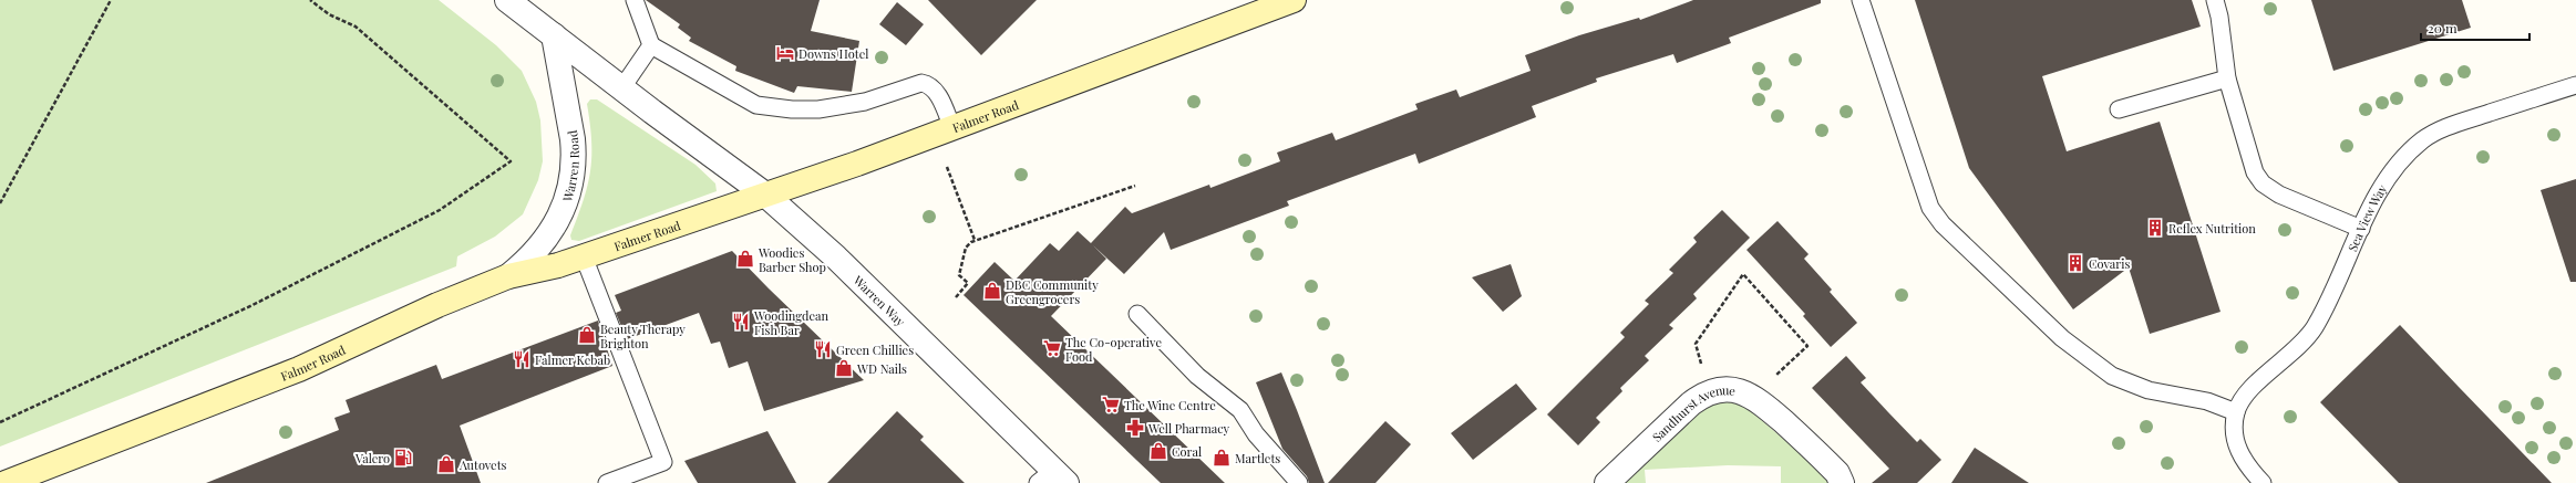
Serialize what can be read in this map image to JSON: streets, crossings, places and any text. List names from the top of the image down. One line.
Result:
{"streets":{"main road":["Falmer Road"],"street":["Warren Road","Warren Way","Sandhurst Avenue"],"lane":["Sea View Way"]},"crossings":[["Falmer Road","Warren Road"],["Falmer Road","Warren Way"]],"places":{"hotel":["Downs Hotel"],"building":["Reflex Nutrition","Covaris"],"shop":["Woodies Barber Shop","DBC Community Greengrocers","Beauty Therapy Brighton","WD Nails","Coral","Martlets","Autovets"],"restaurant":["Woodingdean Fish Bar","Green Chillies","Falmer Kebab"],"supermarket":["The Co-operative Food","The Wine Centre"],"pharmacy":["Well Pharmacy"],"fuel station":["Valero"]},"scale_bar":"20 m"}
